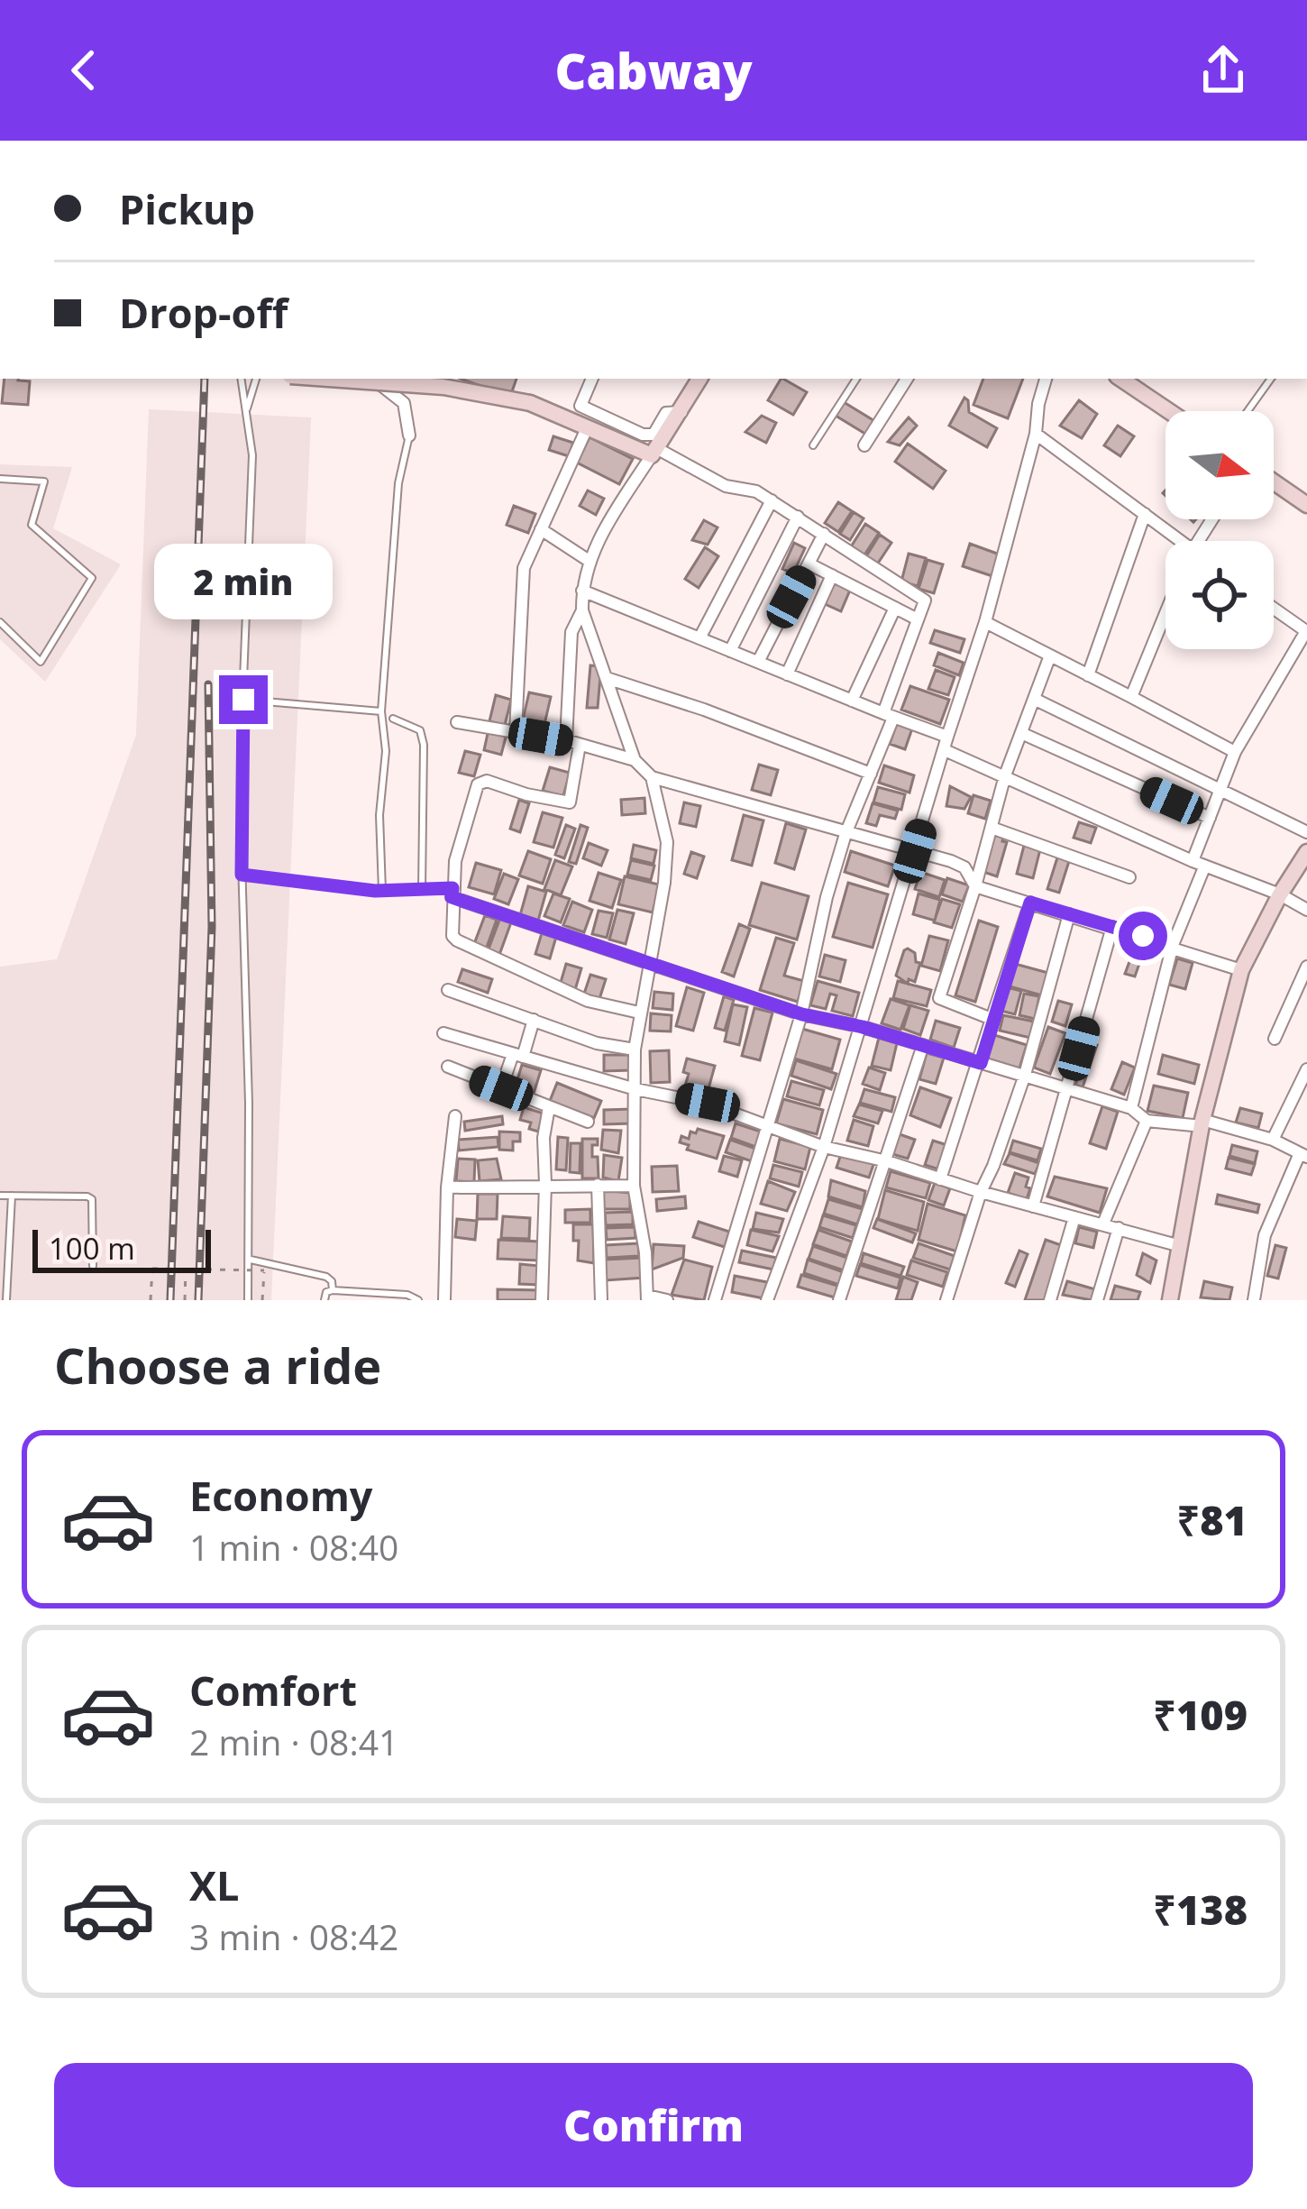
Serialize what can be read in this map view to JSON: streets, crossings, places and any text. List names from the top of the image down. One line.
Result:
{"scale_bar":"100 m","north":"right","page":{"header":"Cabway","banner":["Pickup","Drop-off"],"bubble":"2 min","scale":"100 m","heading":"Choose a ride","list":[{"name":"Economy","note":"1 min · 08:40","value":"₹81"},{"name":"Comfort","note":"2 min · 08:41","value":"₹109"},{"name":"XL","note":"3 min · 08:42","value":"₹138"}],"buttons":"Confirm"}}
